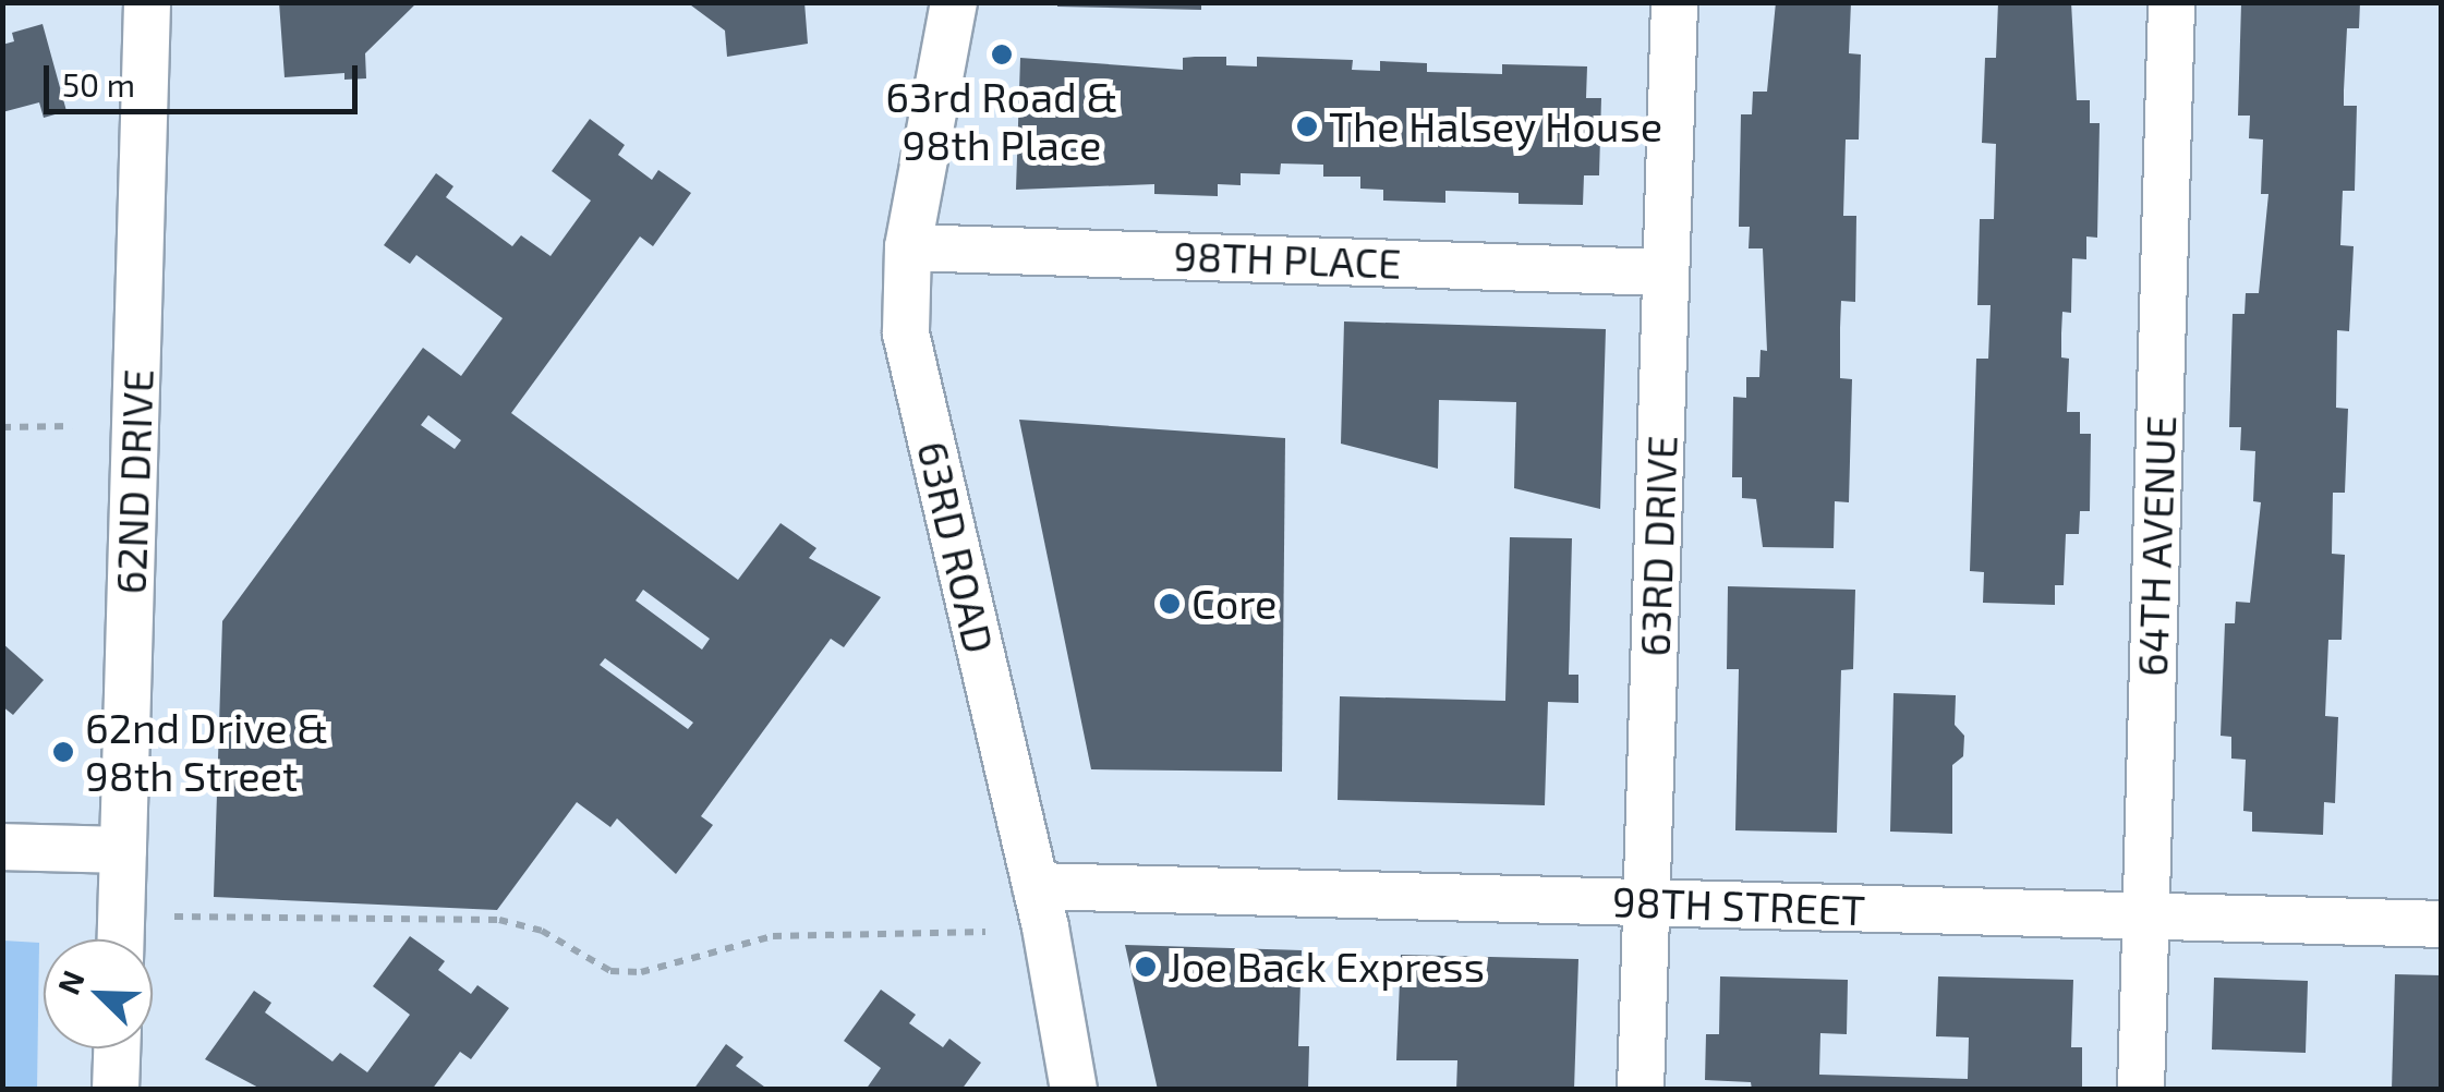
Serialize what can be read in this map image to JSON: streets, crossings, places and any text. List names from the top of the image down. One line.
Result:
{"streets":{"street":["98TH PLACE","62ND DRIVE","63RD DRIVE","64TH AVENUE","63RD ROAD","98TH STREET"]},"crossings":[["98TH PLACE","63RD DRIVE"],["98TH PLACE","63RD ROAD"],["63RD DRIVE","98TH STREET"],["64TH AVENUE","98TH STREET"],["63RD ROAD","98TH STREET"]],"places":["63rd Road & 98th Place","The Halsey House","Core","62nd Drive & 98th Street","Joe Back Express"],"scale_bar":"50 m","north":"top left"}
